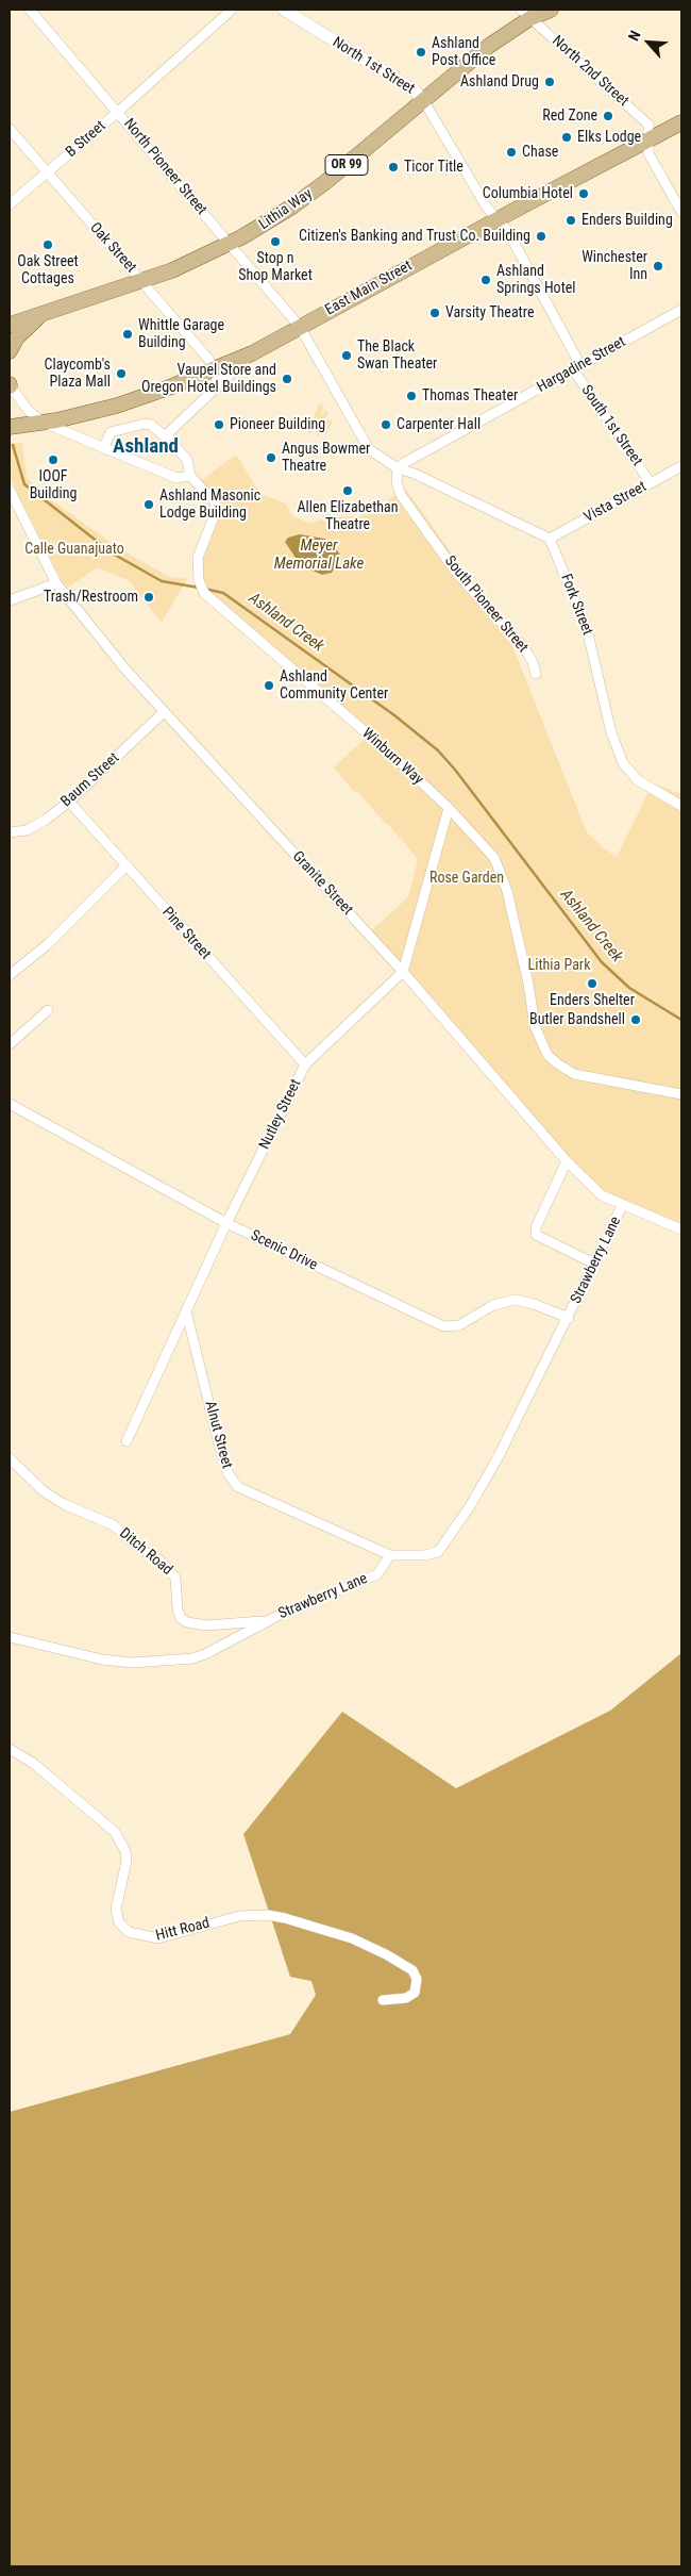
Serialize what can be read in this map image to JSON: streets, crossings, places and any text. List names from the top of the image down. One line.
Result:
{"streets":{"main road":["OR 99","Lithia Way","East Main Street"],"street":["North 1st Street","North 2nd Street","B Street","North Pioneer Street","Oak Street","Hargadine Street","South 1st Street","Vista Street","South Pioneer Street","Fork Street","Winburn Way","Baum Street","Granite Street","Pine Street","Nutley Street","Scenic Drive","Strawberry Lane","Alnut Street","Ditch Road","Hitt Road"]},"crossings":[["North 1st Street","Lithia Way"],["North 1st Street","East Main Street"],["North 1st Street","South 1st Street"],["North 2nd Street","Lithia Way"],["North 2nd Street","East Main Street"],["B Street","North Pioneer Street"],["B Street","Oak Street"],["North Pioneer Street","Lithia Way"],["North Pioneer Street","East Main Street"],["Lithia Way","Oak Street"],["Oak Street","East Main Street"],["East Main Street","South 1st Street"],["Hargadine Street","South 1st Street"],["Hargadine Street","South Pioneer Street"],["South 1st Street","Vista Street"],["Vista Street","Fork Street"],["Baum Street","Granite Street"],["Baum Street","Pine Street"],["Granite Street","Nutley Street"],["Granite Street","Strawberry Lane"],["Pine Street","Nutley Street"],["Nutley Street","Scenic Drive"],["Nutley Street","Alnut Street"],["Scenic Drive","Strawberry Lane"],["Strawberry Lane","Alnut Street"],["Strawberry Lane","Ditch Road"]],"districts":["Ashland"],"water":["Meyer Memorial Lake","Ashland Creek"],"parks":["Calle Guanajuato","Rose Garden","Lithia Park"],"places":["Ashland Post Office","Ashland Drug","Red Zone","Elks Lodge","Chase","Ticor Title","Columbia Hotel","Enders Building","Citizen's Banking and Trust Co. Building","Stop n Shop Market","Oak Street Cottages","Winchester Inn","Ashland Springs Hotel","Varsity Theatre","Whittle Garage Building","The Black Swan Theater","Claycomb's Plaza Mall","Vaupel Store and Oregon Hotel Buildings","Thomas Theater","Pioneer Building","Carpenter Hall","Angus Bowmer Theatre","IOOF Building","Allen Elizabethan Theatre","Ashland Masonic Lodge Building","Trash/Restroom","Ashland Community Center","Enders Shelter","Butler Bandshell"],"north":"top left"}
